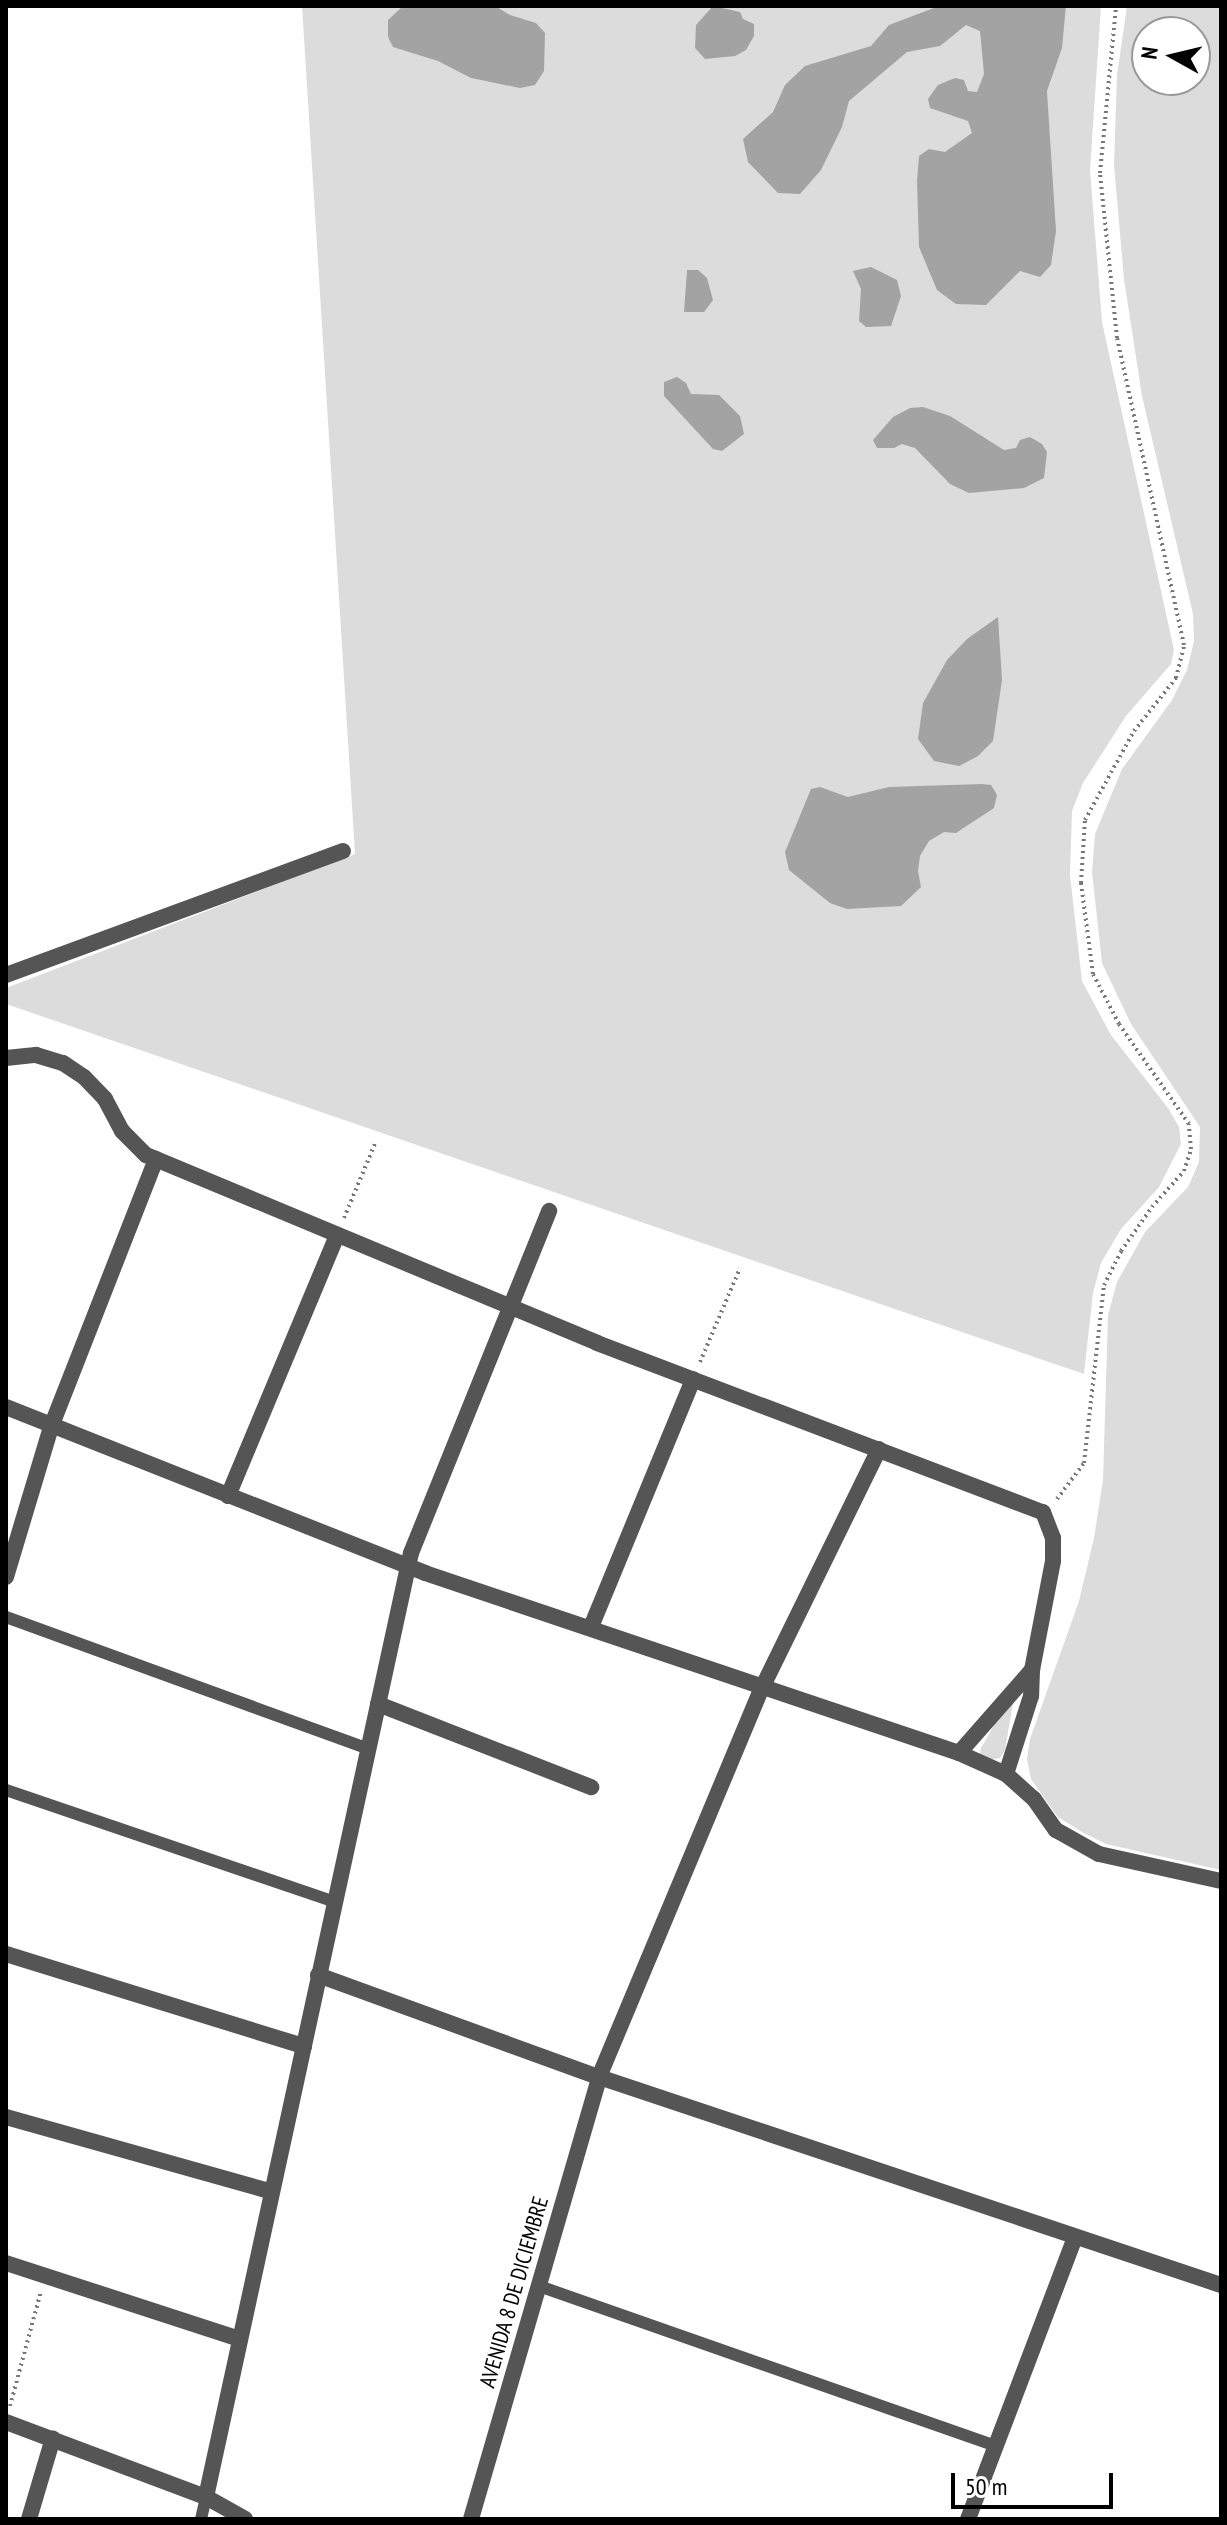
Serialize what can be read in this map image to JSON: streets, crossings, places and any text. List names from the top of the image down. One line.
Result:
{"streets":{"street":["AVENIDA 8 DE DICIEMBRE"]},"scale_bar":"50 m","north":"left"}
